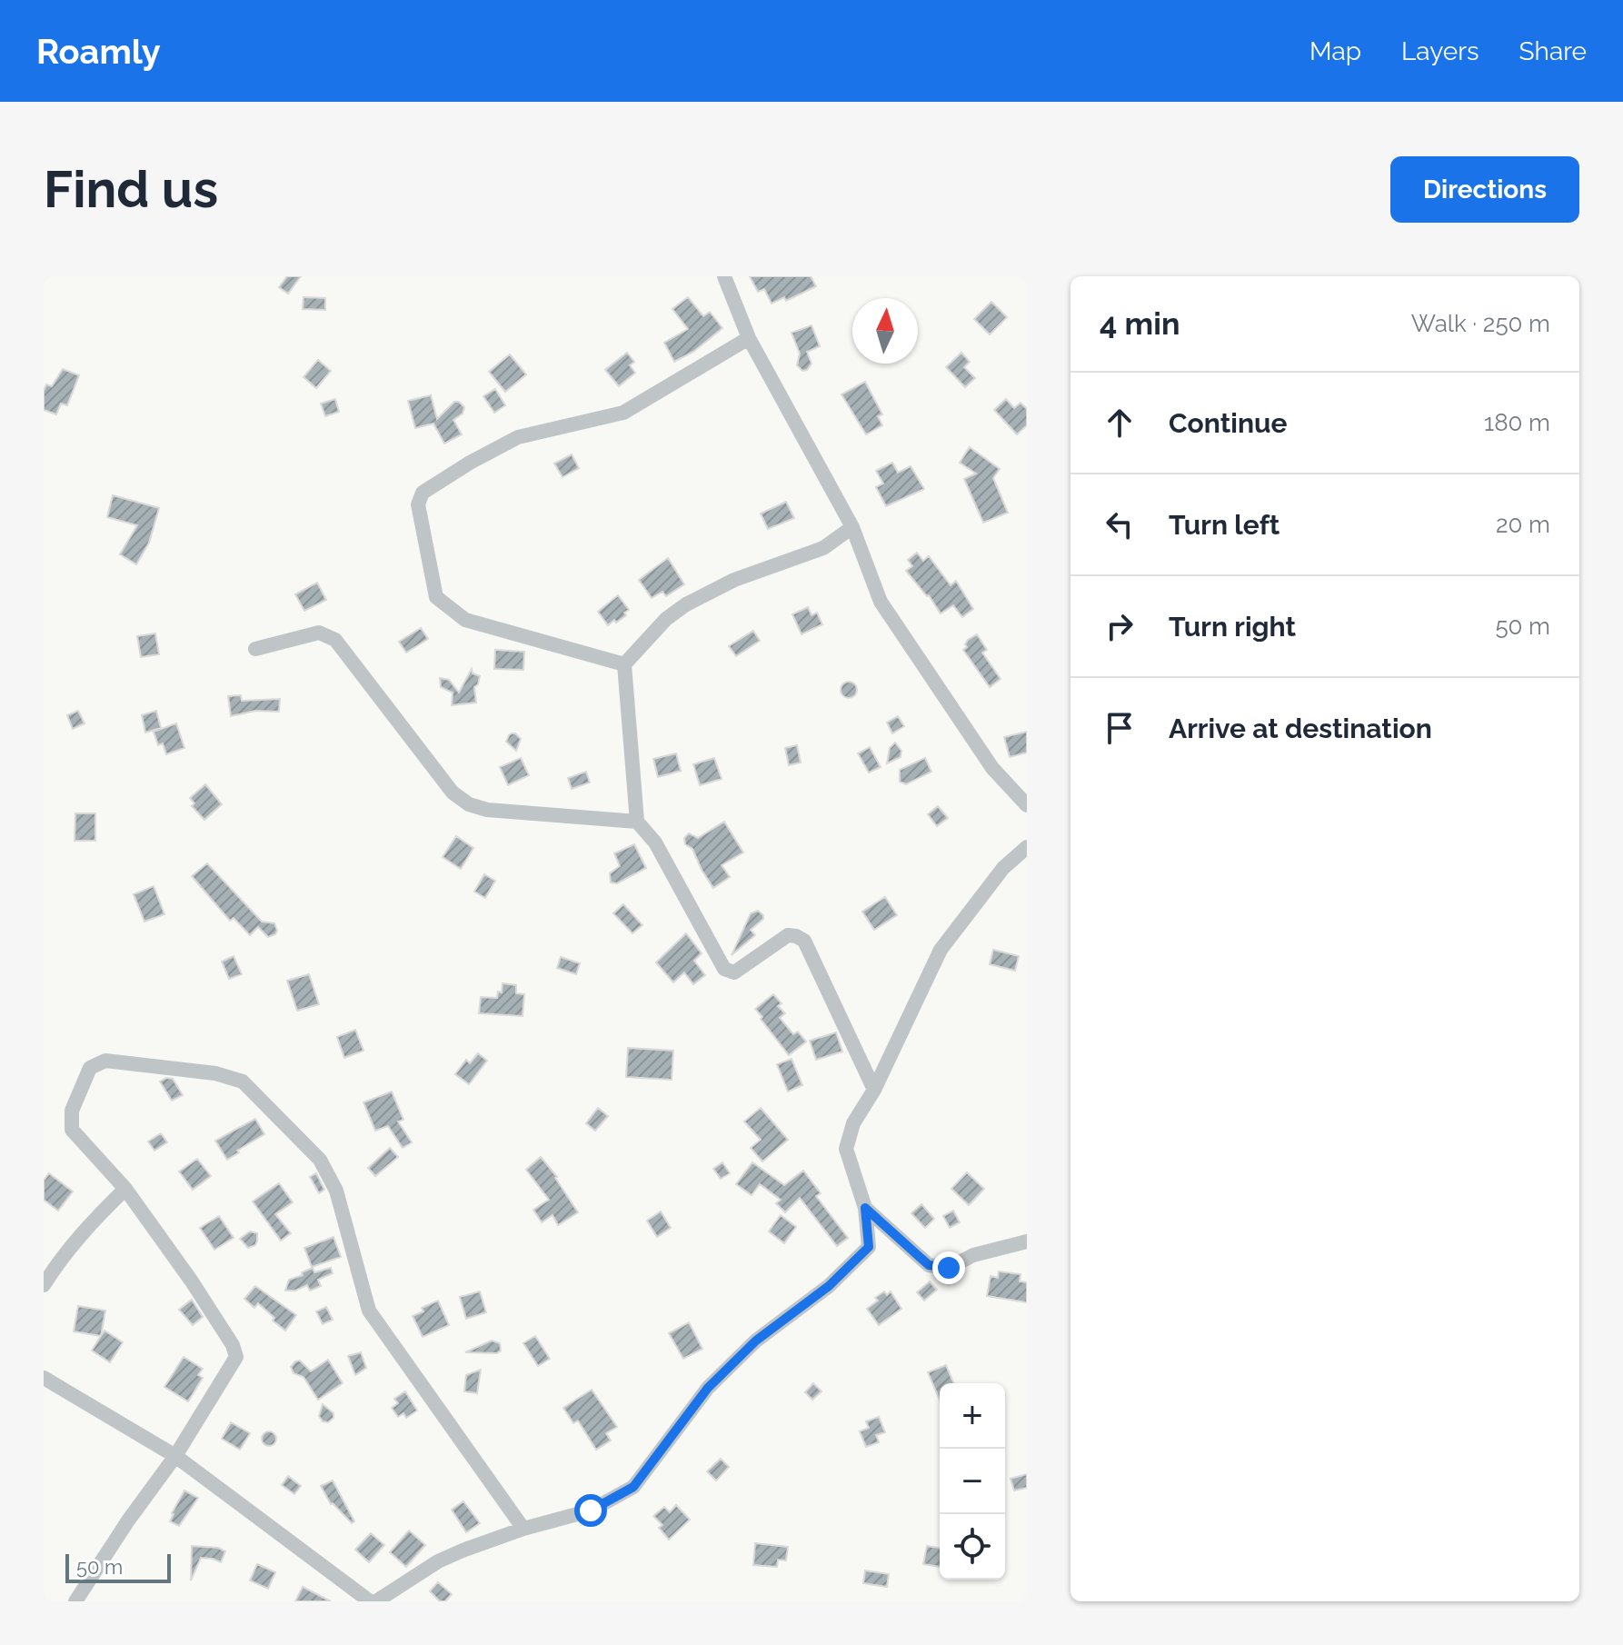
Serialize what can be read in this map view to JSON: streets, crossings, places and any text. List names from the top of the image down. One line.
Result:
{"scale_bar":"50 m","north":"top","page":{"header":"Roamly","nav":["Map","Layers","Share"],"buttons":"Directions","title":"Find us","heading":["4 min","Walk · 250 m"],"list":[["Continue","180 m"],["Turn left","20 m"],["Turn right","50 m"],"Arrive at destination"],"map_buttons":["+","−"],"scale":"50 m"}}
